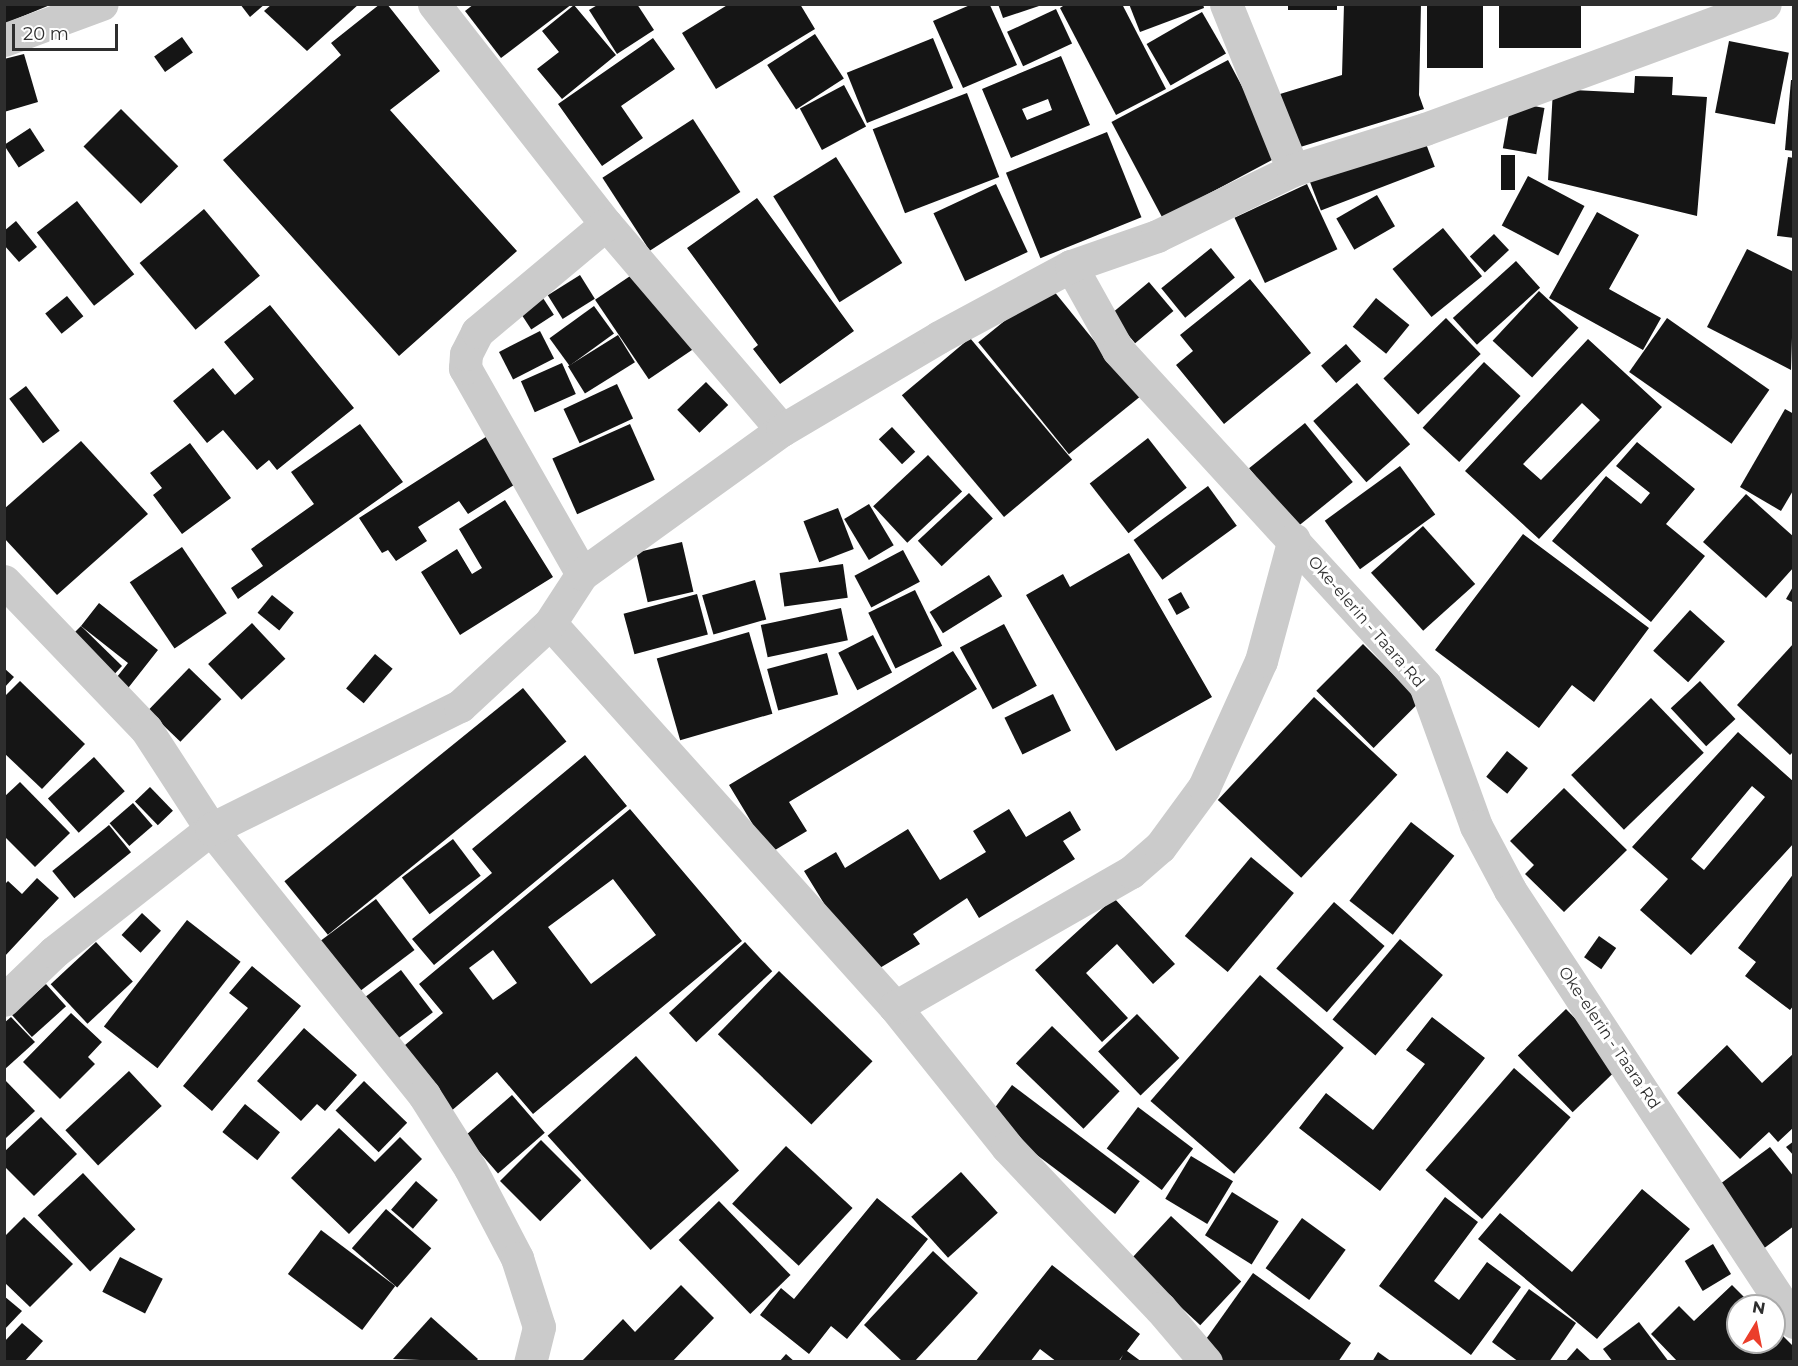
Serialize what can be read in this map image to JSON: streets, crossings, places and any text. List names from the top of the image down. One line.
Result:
{"streets":{"street":["Oke-elerin - Taara Rd"]},"scale_bar":"20 m","north":"top"}
